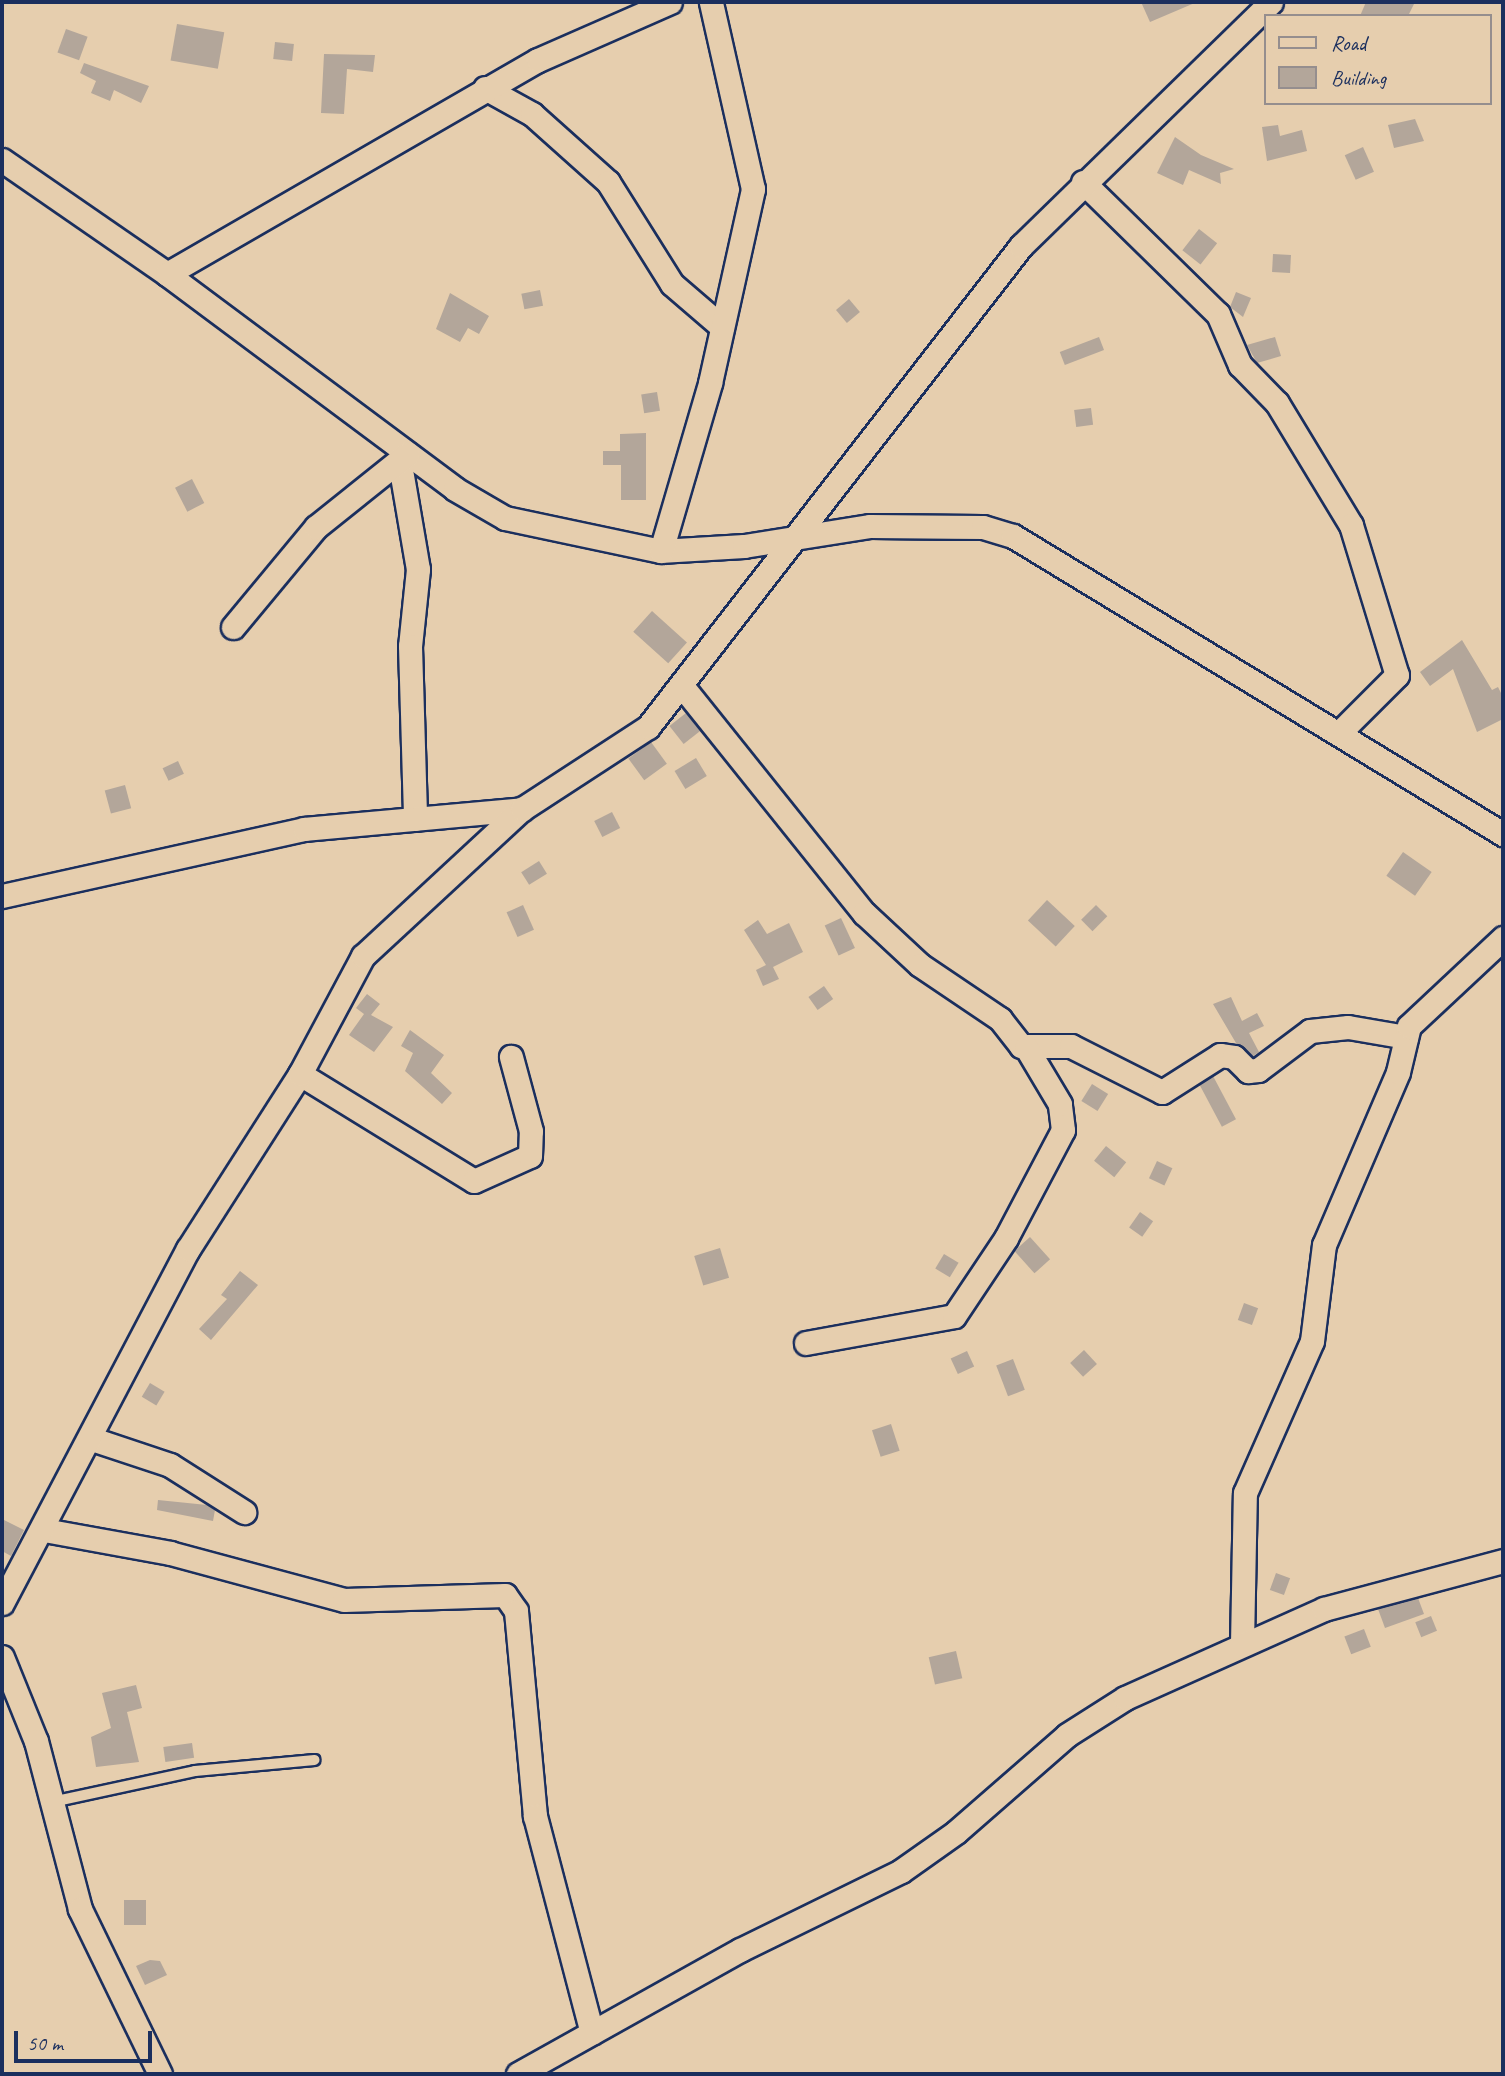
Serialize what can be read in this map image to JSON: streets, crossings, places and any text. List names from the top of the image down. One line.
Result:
{"legend":["Road","Building"],"scale_bar":"50 m"}
